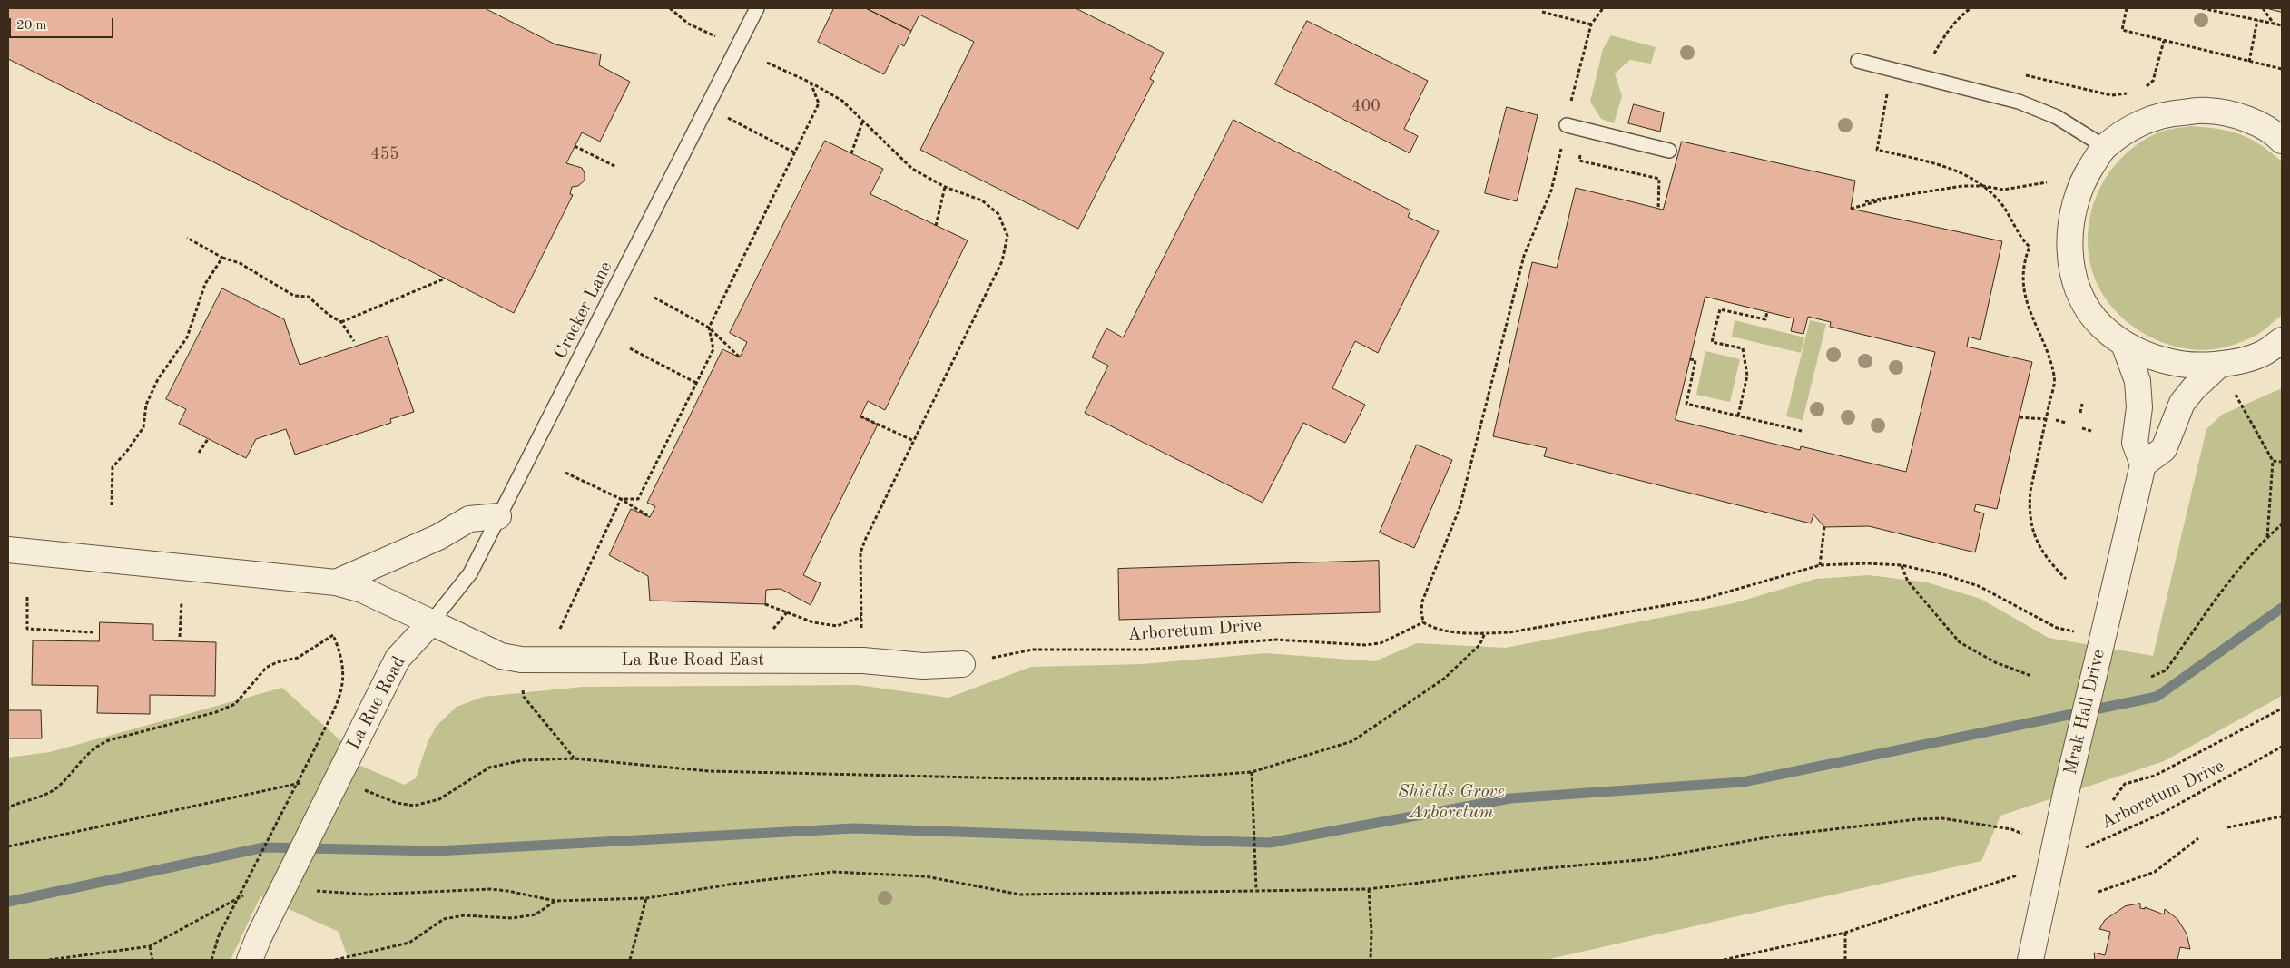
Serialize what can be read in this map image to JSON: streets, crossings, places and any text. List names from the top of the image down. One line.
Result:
{"streets":{"street":["La Rue Road East","La Rue Road","Mrak Hall Drive"],"lane":["Crocker Lane"],"path":["Arboretum Drive"]},"crossings":[["Crocker Lane","La Rue Road East"],["Crocker Lane","La Rue Road"],["Arboretum Drive","La Rue Road East"],["Arboretum Drive","Mrak Hall Drive"],["La Rue Road East","La Rue Road"]],"parks":["Shields Grove Arboretum"],"house_numbers":["400","455"],"scale_bar":"20 m"}
